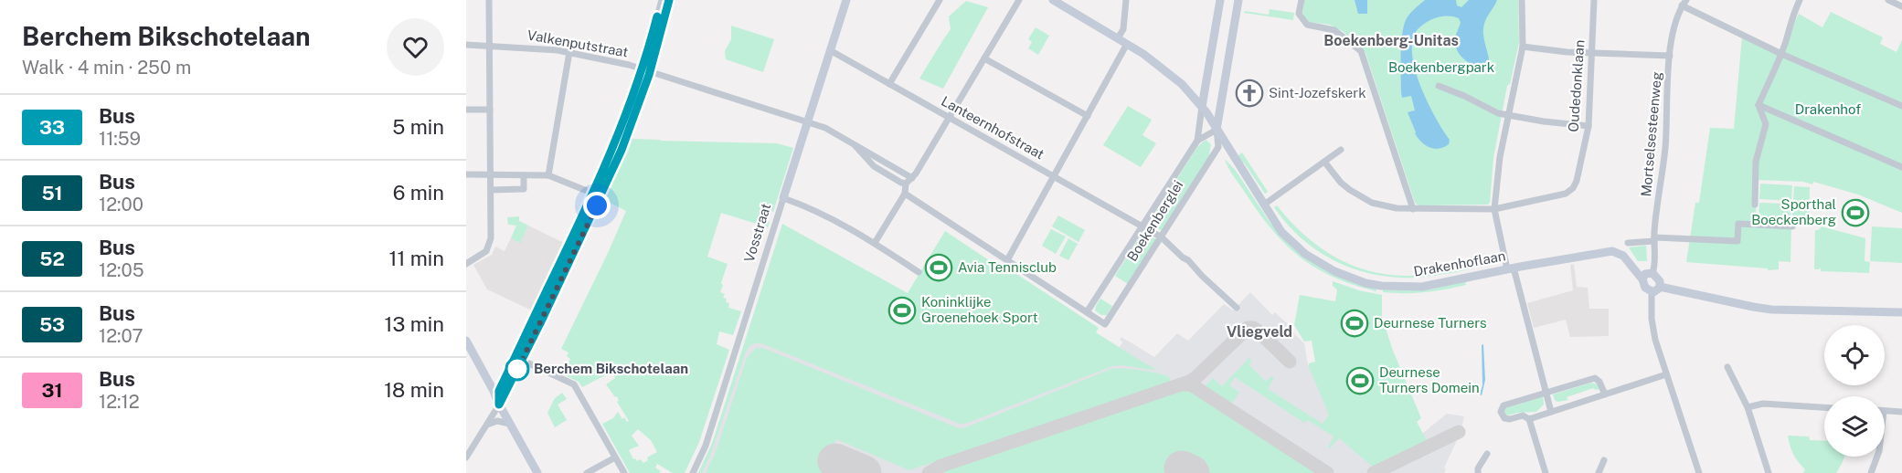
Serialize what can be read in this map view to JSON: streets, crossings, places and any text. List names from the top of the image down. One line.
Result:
{"streets":{"street":["Valkenputstraat","Oudedonklaan","Lanteernhofstraat","Mortselsesteenweg","Boekenberglei","Vosstraat","Drakenhoflaan"]},"crossings":[["Valkenputstraat","Vosstraat"],["Lanteernhofstraat","Boekenberglei"],["Lanteernhofstraat","Vosstraat"],["Mortselsesteenweg","Drakenhoflaan"],["Boekenberglei","Drakenhoflaan"]],"districts":["Boekenberg-Unitas","Vliegveld"],"parks":["Boekenbergpark","Drakenhof"],"places":{"church":["Sint-Jozefskerk"],"sports":["Sporthal Boeckenberg","Avia Tennisclub","Koninklijke Groenehoek Sport","Deurnese Turners","Deurnese Turners Domein"],"other":["Berchem Bikschotelaan"]},"lines":["bus line 33"],"page":{"heading":["Berchem Bikschotelaan","Walk · 4 min · 250 m"],"list":[{"mark":"33","name":"Bus","note":"11:59","value":"5 min"},{"mark":"51","name":"Bus","note":"12:00","value":"6 min"},{"mark":"52","name":"Bus","note":"12:05","value":"11 min"},{"mark":"53","name":"Bus","note":"12:07","value":"13 min"},{"mark":"31","name":"Bus","note":"12:12","value":"18 min"}]}}
